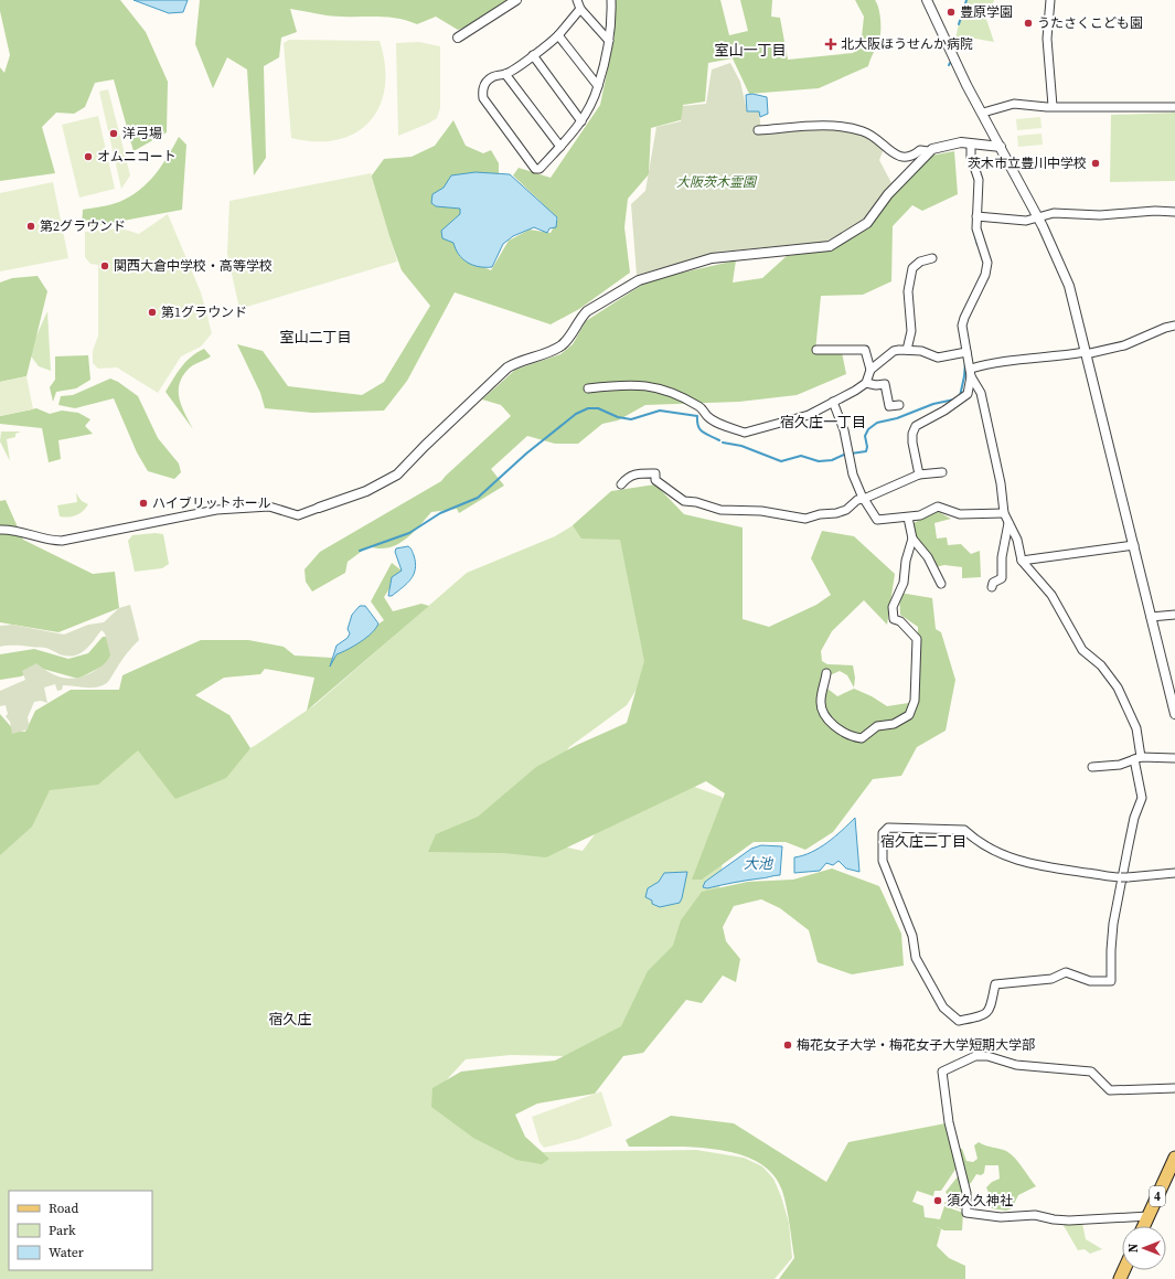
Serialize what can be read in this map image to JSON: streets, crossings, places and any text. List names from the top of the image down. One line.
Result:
{"streets":{"main road":["4"]},"districts":["室山一丁目","室山二丁目","宿久庄一丁目","宿久庄二丁目","宿久庄"],"water":["大池"],"parks":["大阪茨木霊園"],"places":{"other":["豊原学園","うたさくこども園","洋弓場","オムニコート","茨木市立豊川中学校","第2グラウンド","関西大倉中学校・高等学校","第1グラウンド","ハイブリットホール","梅花女子大学・梅花女子大学短期大学部","須久久神社"],"health":["北大阪ほうせんか病院"]},"legend":["Road","Park","Water"],"north":"left"}
